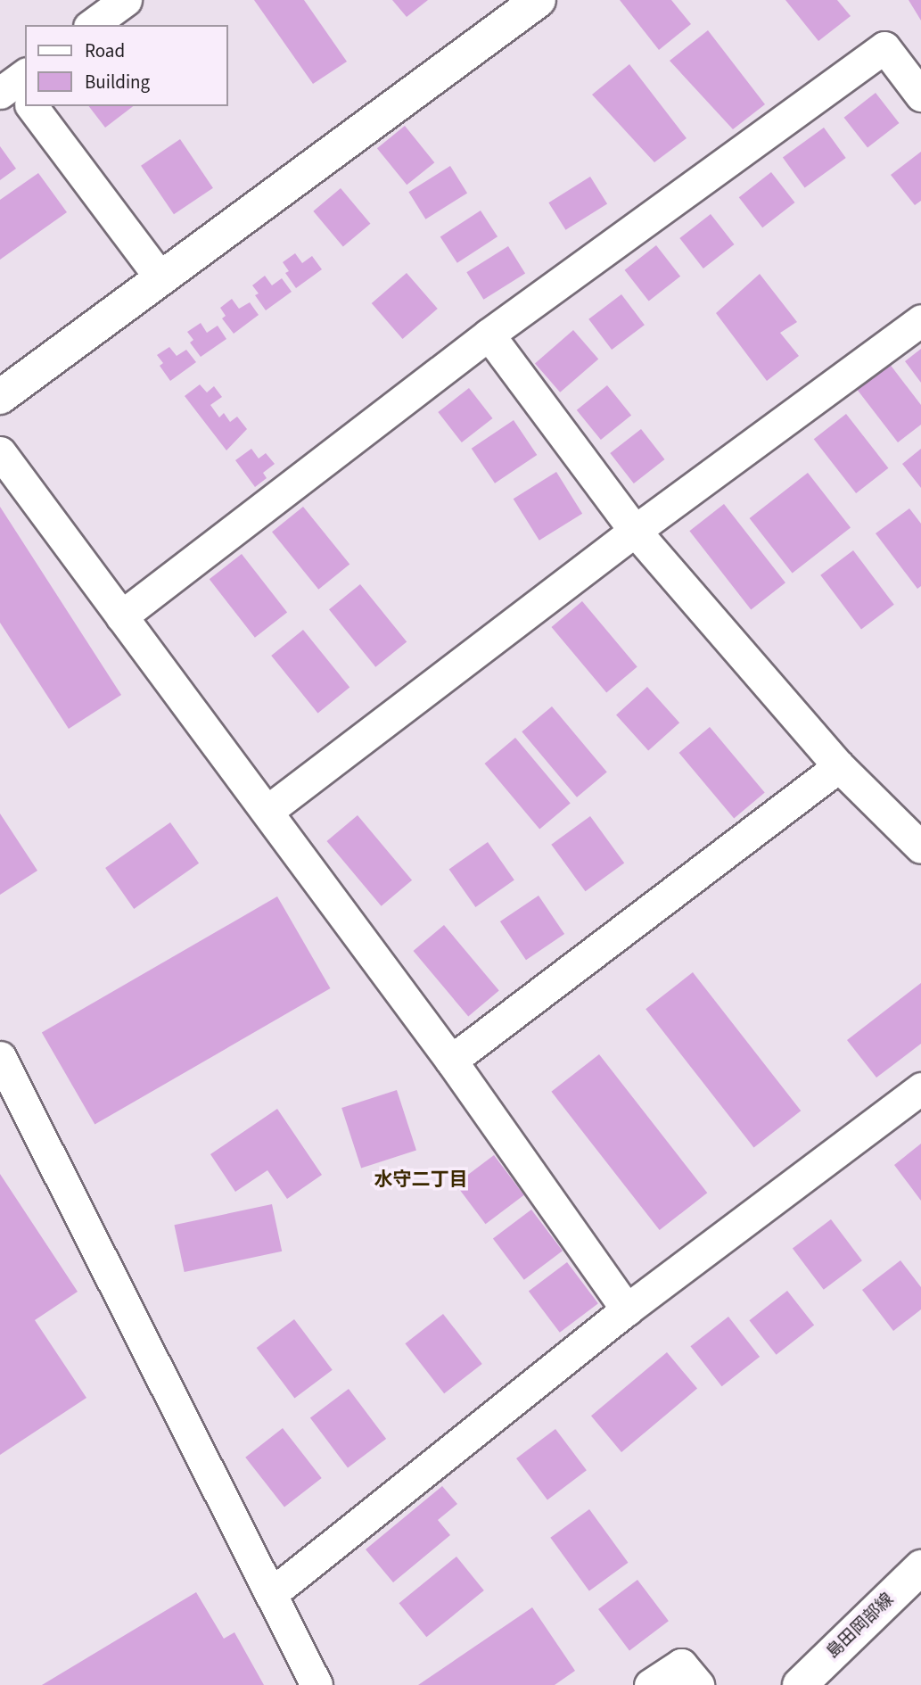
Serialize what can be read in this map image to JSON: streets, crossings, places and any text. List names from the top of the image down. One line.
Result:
{"streets":{"street":["島田岡部線"]},"districts":["水守二丁目"],"legend":["Road","Building"]}
